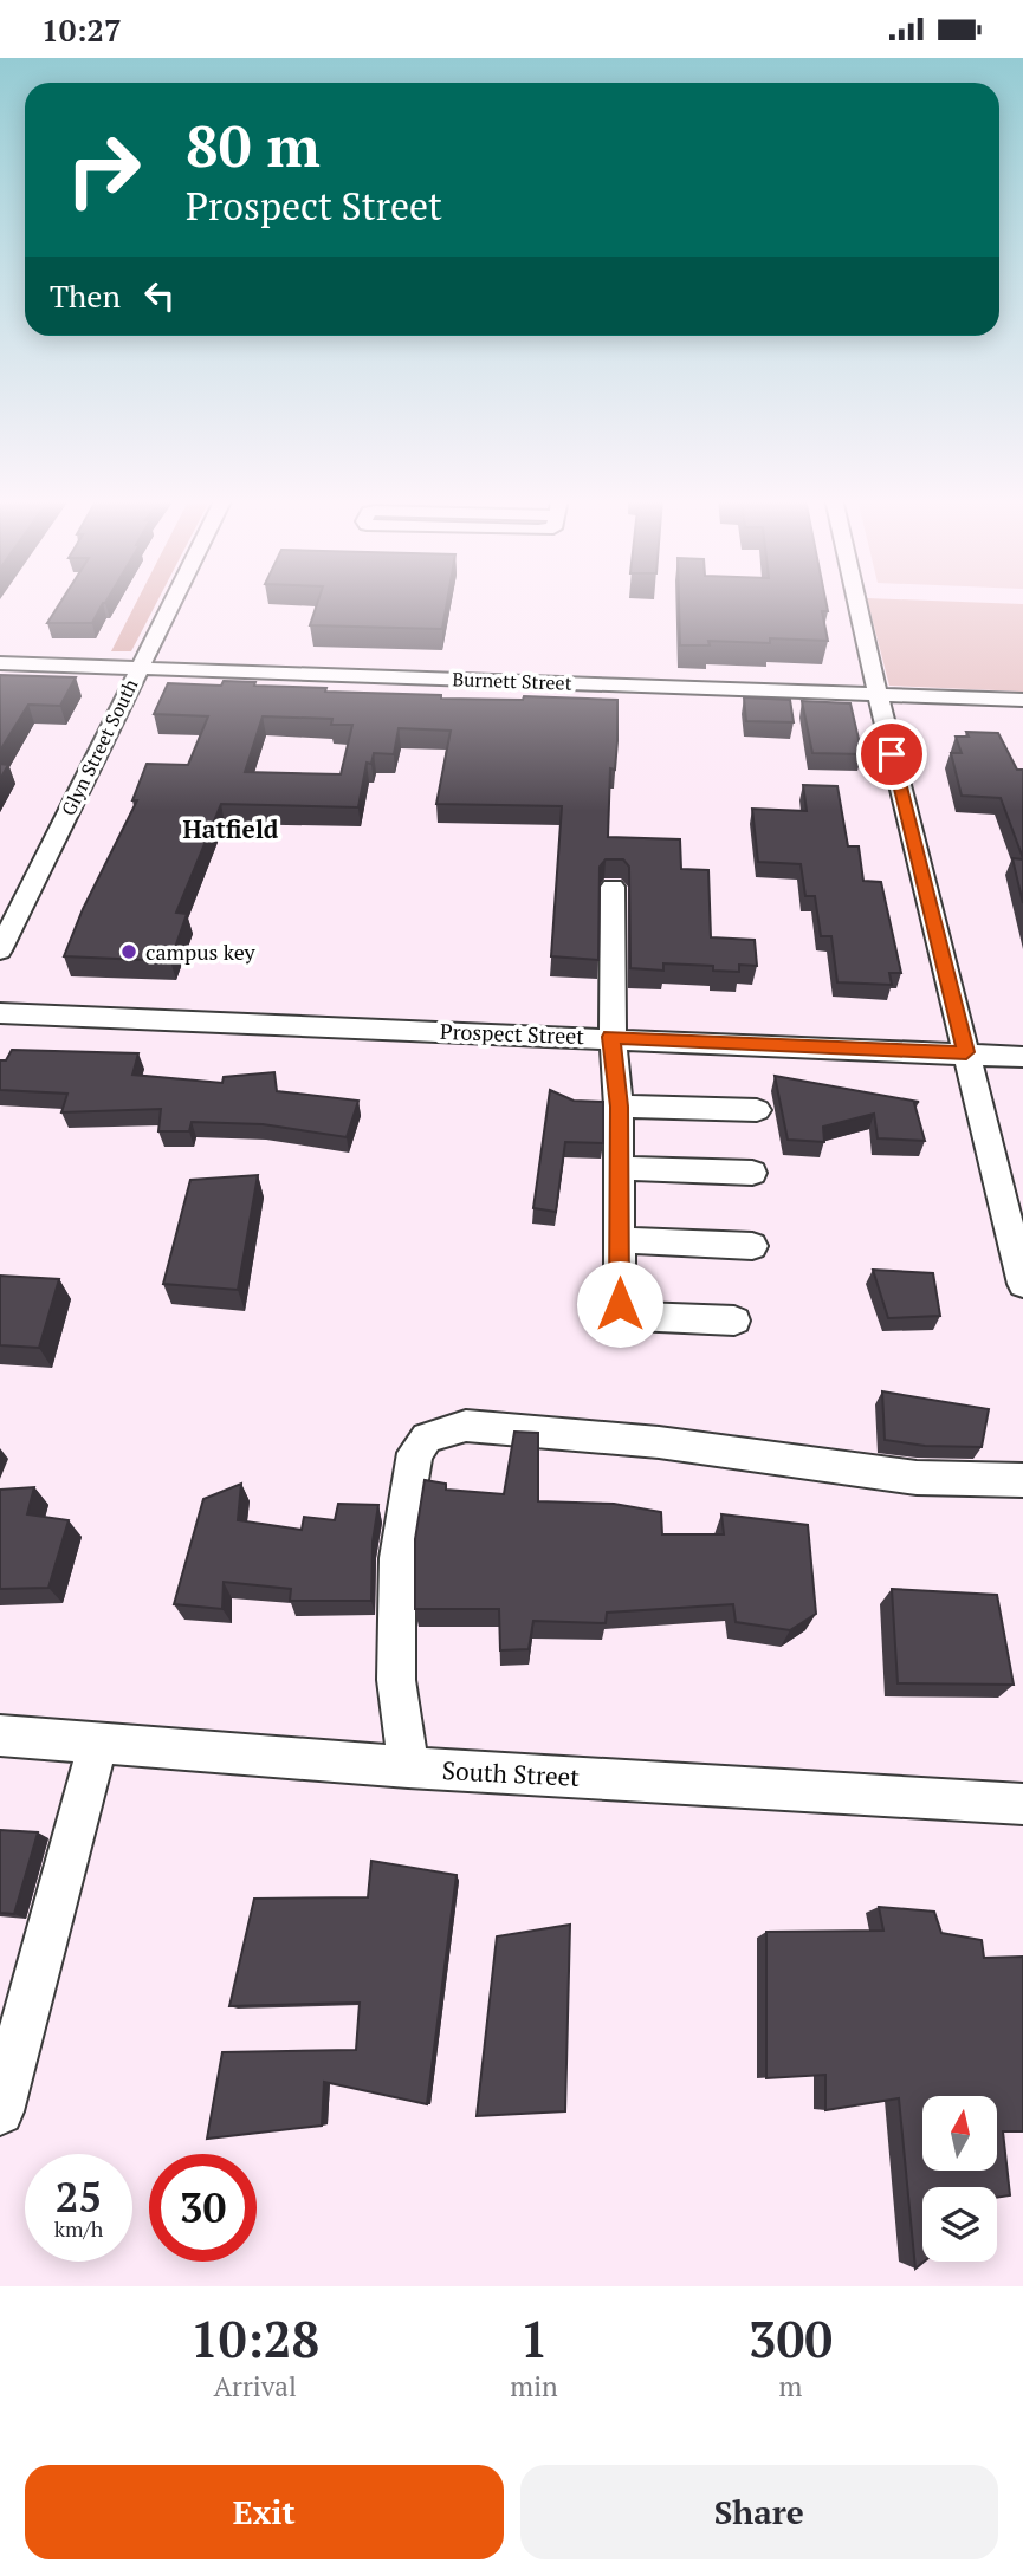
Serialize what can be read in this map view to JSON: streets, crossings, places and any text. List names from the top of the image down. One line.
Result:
{"streets":{"street":["Burnett Street","Glyn Street South","Prospect Street","South Street"]},"crossings":[["Burnett Street","Glyn Street South"]],"districts":["Hatfield"],"places":["campus key"],"north":"top","page":{"status":"10:27","turn":["80 m","Prospect Street"],"then":"Then","speed":"25 km/h","limit":"30","eta":["10:28","Arrival","1","min","300","m"],"buttons":["Exit","Share"]}}
